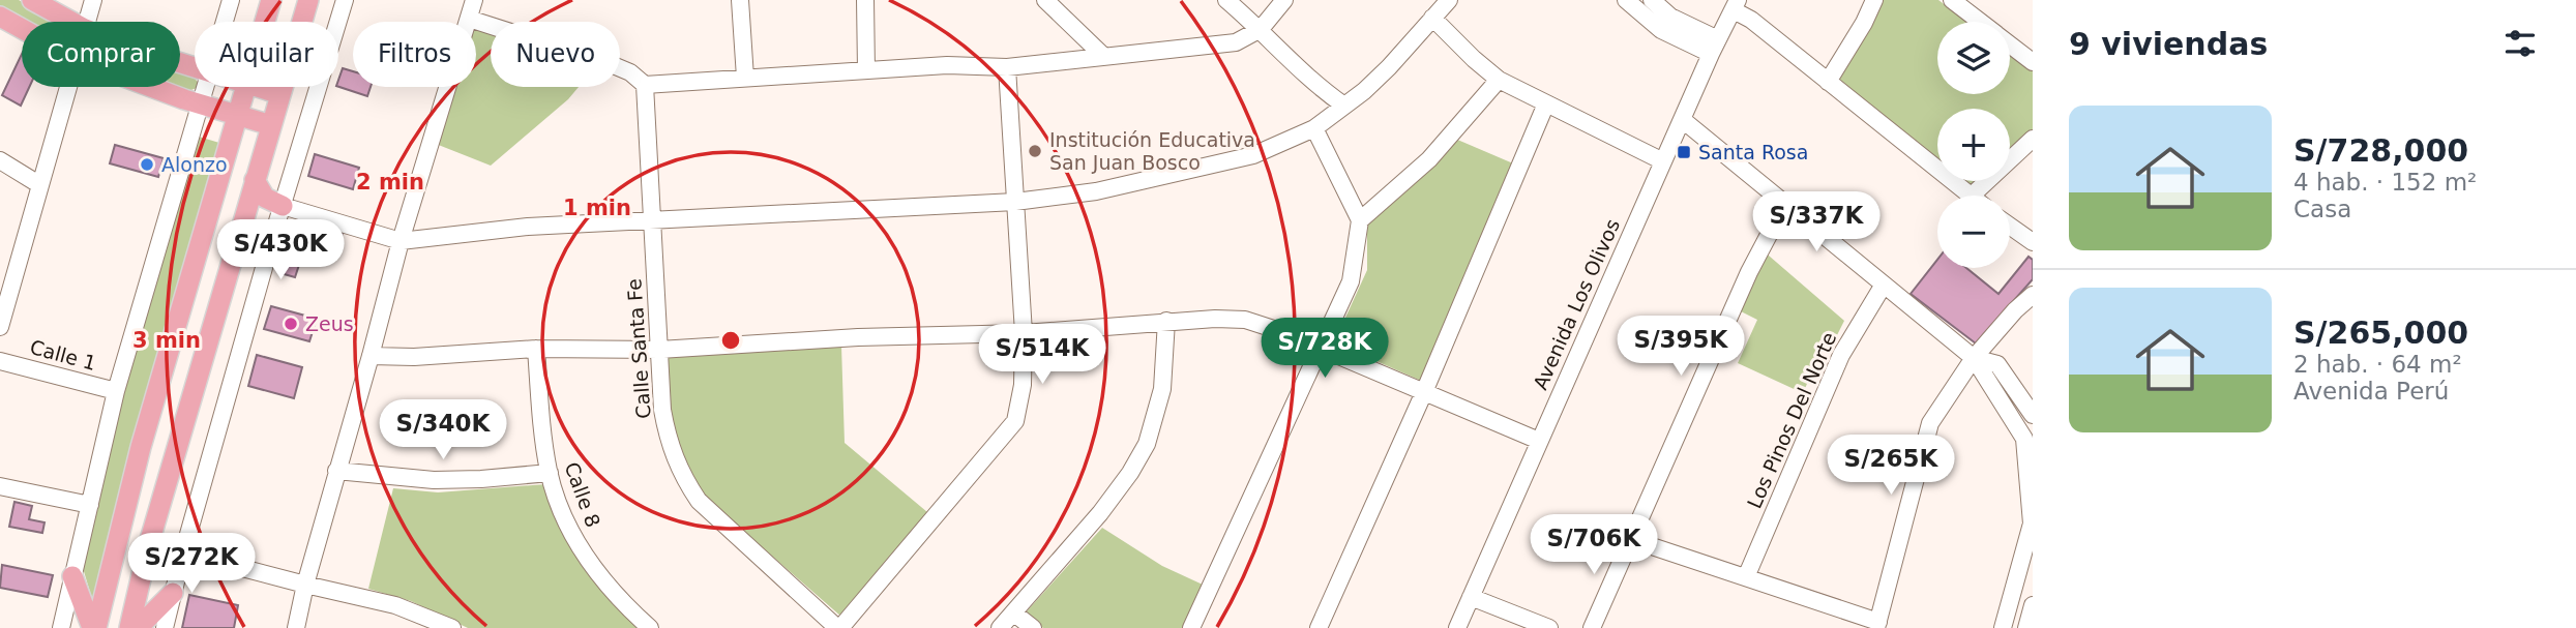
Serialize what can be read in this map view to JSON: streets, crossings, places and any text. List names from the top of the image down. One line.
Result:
{"streets":{"street":["Avenida Los Olivos","Calle Santa Fe","Calle 1","Los Pinos Del Norte","Calle 8"]},"places":{"other":["Institución Educativa San Juan Bosco","Alonzo","Zeus"],"transit":["Santa Rosa"]},"page":{"heading":"9 viviendas","map_buttons":["+","−"],"chip":["Comprar","Alquilar","Filtros","Nuevo"],"list":[{"name":"S/728,000","note":"4 hab. · 152 m² · Casa"},{"name":"S/265,000","note":"2 hab. · 64 m² · Avenida Perú"}],"price":["S/337K","S/430K","S/395K","S/728K","S/514K","S/340K","S/265K","S/706K","S/272K"]},"rings":["2 min","1 min","3 min"]}
